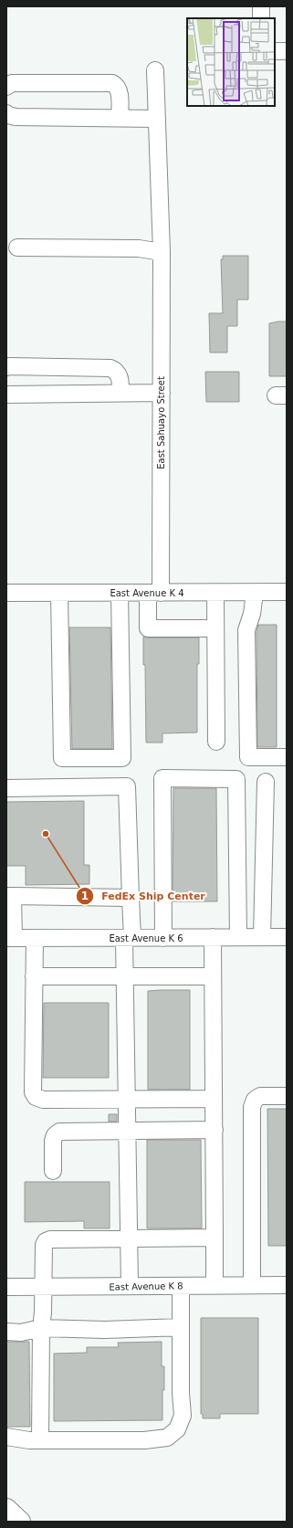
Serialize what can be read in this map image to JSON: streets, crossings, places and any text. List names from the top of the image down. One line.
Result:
{"streets":{"street":["East Sahuayo Street","East Avenue K 4","East Avenue K 6","East Avenue K 8"]},"crossings":[["East Sahuayo Street","East Avenue K 4"]],"places":["FedEx Ship Center"]}
